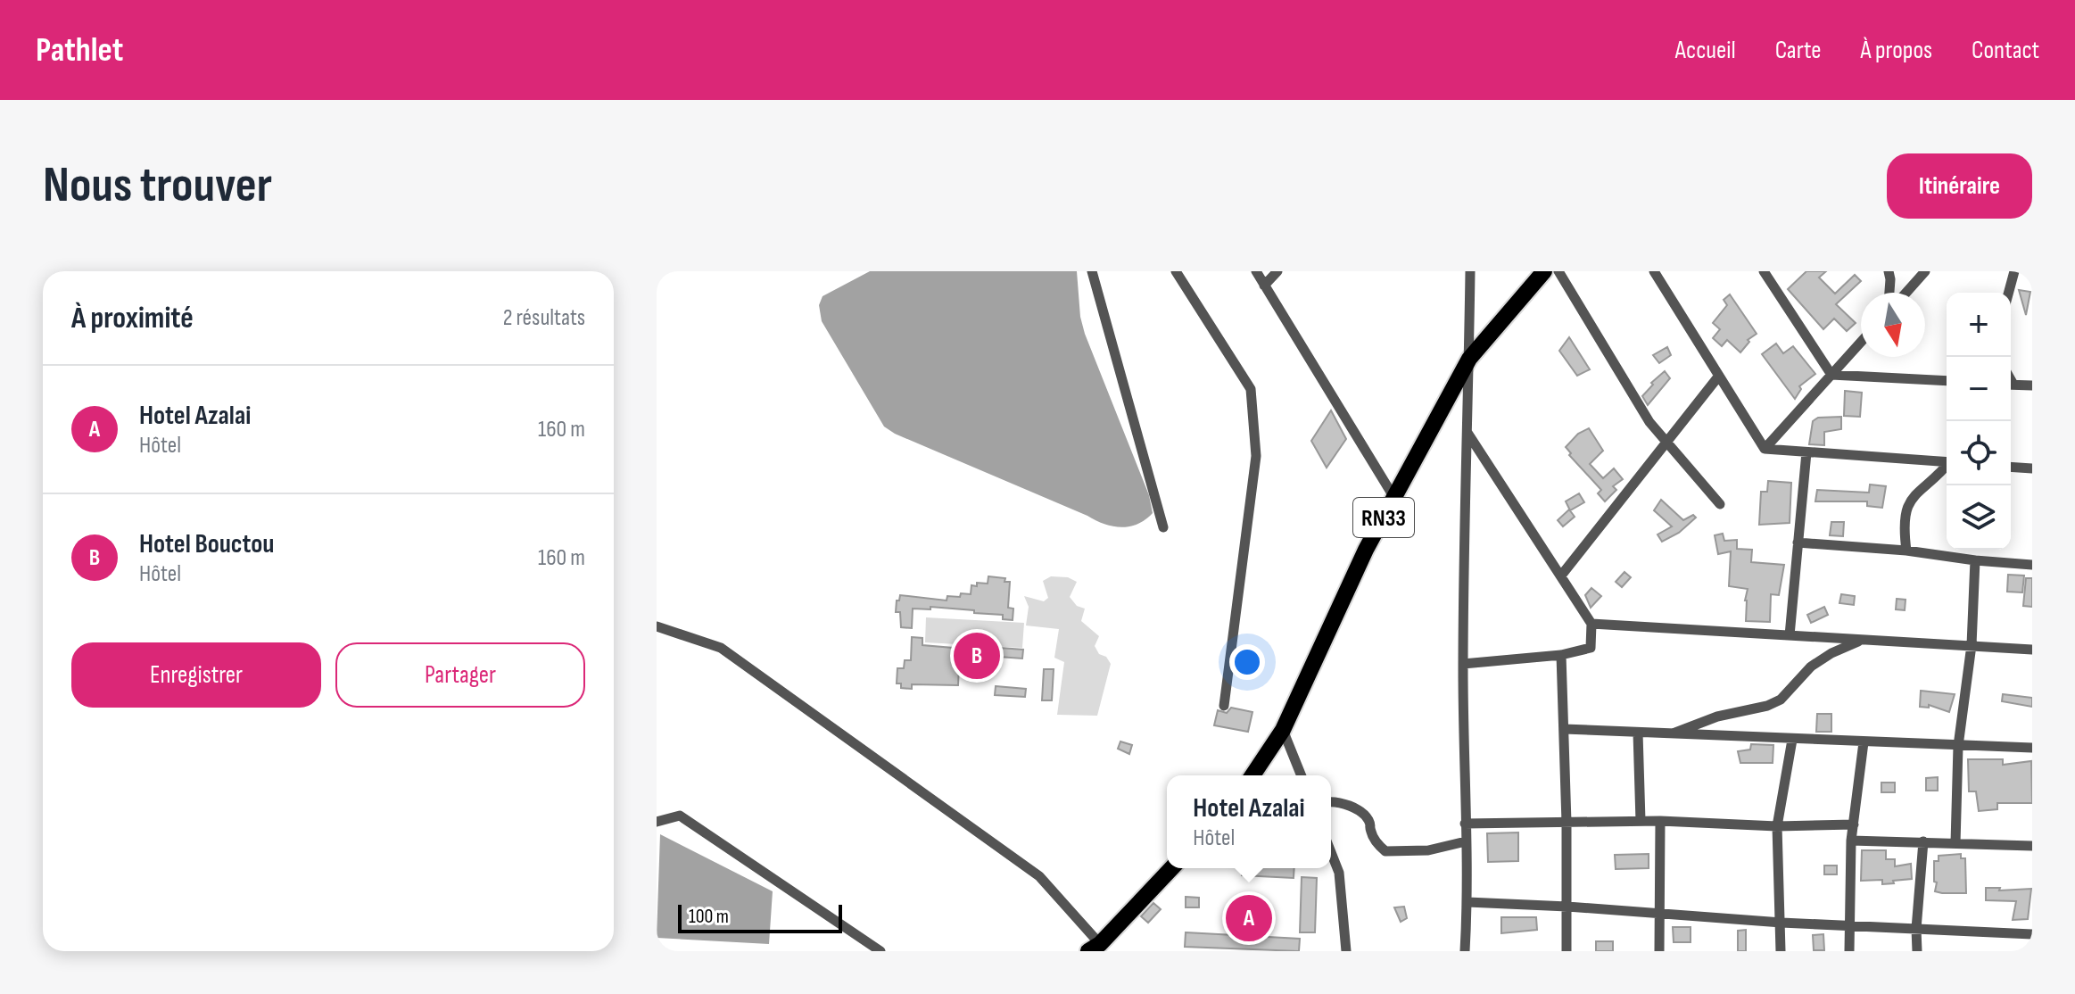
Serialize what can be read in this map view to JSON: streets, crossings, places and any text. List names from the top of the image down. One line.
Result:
{"streets":{"main road":["RN33"]},"scale_bar":"100 m","north":"bottom","page":{"header":"Pathlet","nav":["Accueil","Carte","À propos","Contact"],"buttons":["Itinéraire",["Enregistrer","Partager"]],"title":"Nous trouver","heading":["À proximité","2 résultats"],"map_buttons":["+","−"],"list":[{"mark":"A","name":"Hotel Azalai","note":"Hôtel","value":"160 m"},{"mark":"B","name":"Hotel Bouctou","note":"Hôtel","value":"160 m"}],"pins":["B","A"],"popup":["Hotel Azalai","Hôtel"],"scale":"100 m"}}
